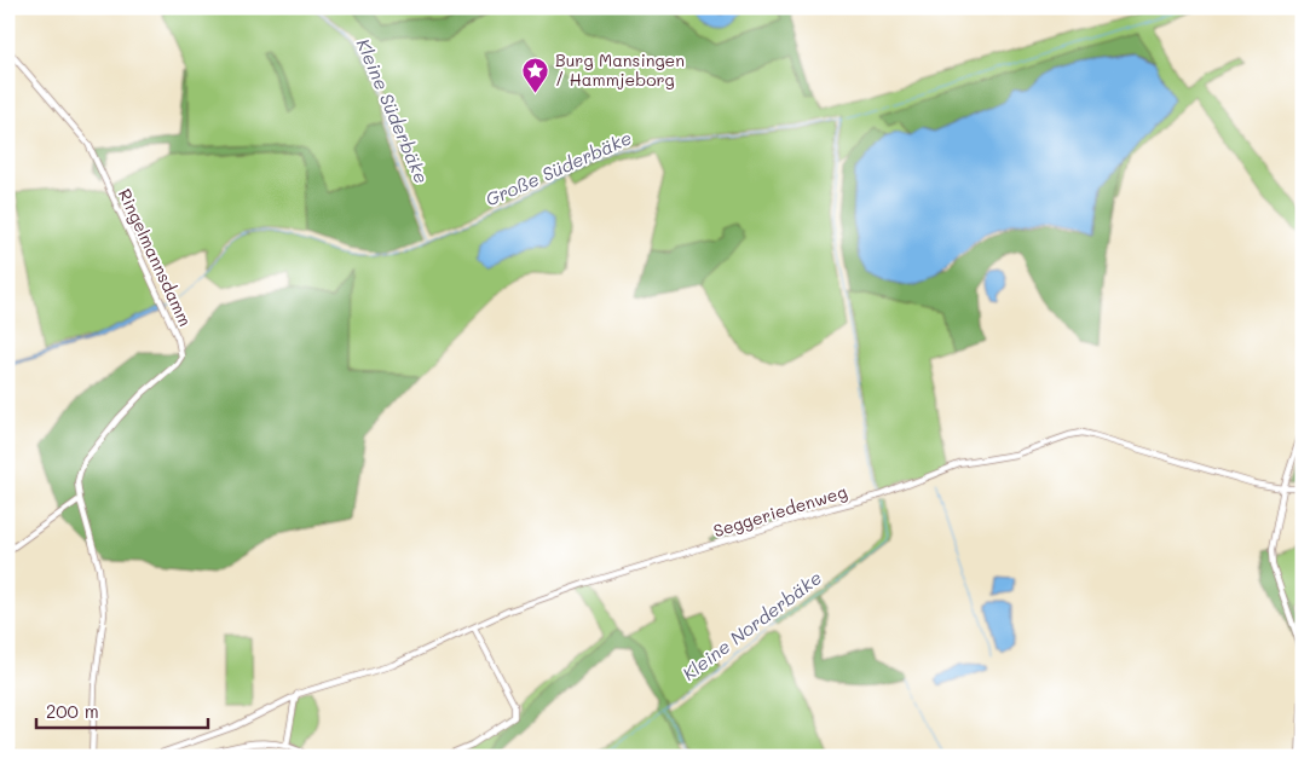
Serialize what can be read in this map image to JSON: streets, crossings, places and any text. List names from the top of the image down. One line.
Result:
{"streets":{"street":["Ringelmannsdamm","Seggeriedenweg"]},"water":["Kleine Süderbäke","Große Süderbäke","Kleine Norderbäke"],"places":{"place":["Burg Mansingen / Hammjeborg"]},"scale_bar":"200 m"}
